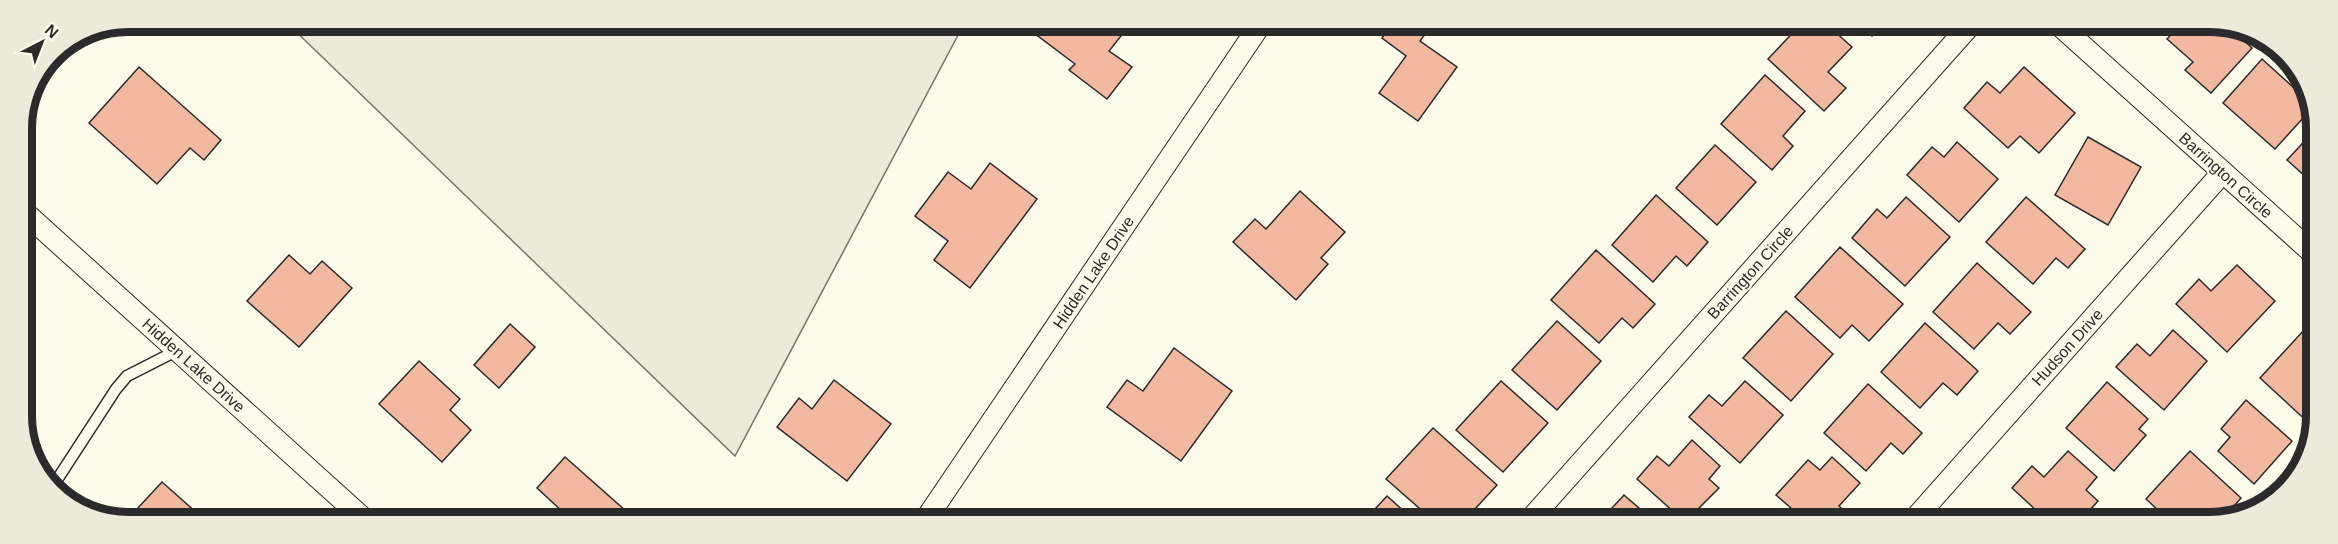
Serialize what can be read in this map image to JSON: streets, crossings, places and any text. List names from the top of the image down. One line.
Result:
{"streets":{"street":["Barrington Circle","Hidden Lake Drive","Hudson Drive"]},"crossings":[["Barrington Circle","Hudson Drive"]],"north":"top right"}
